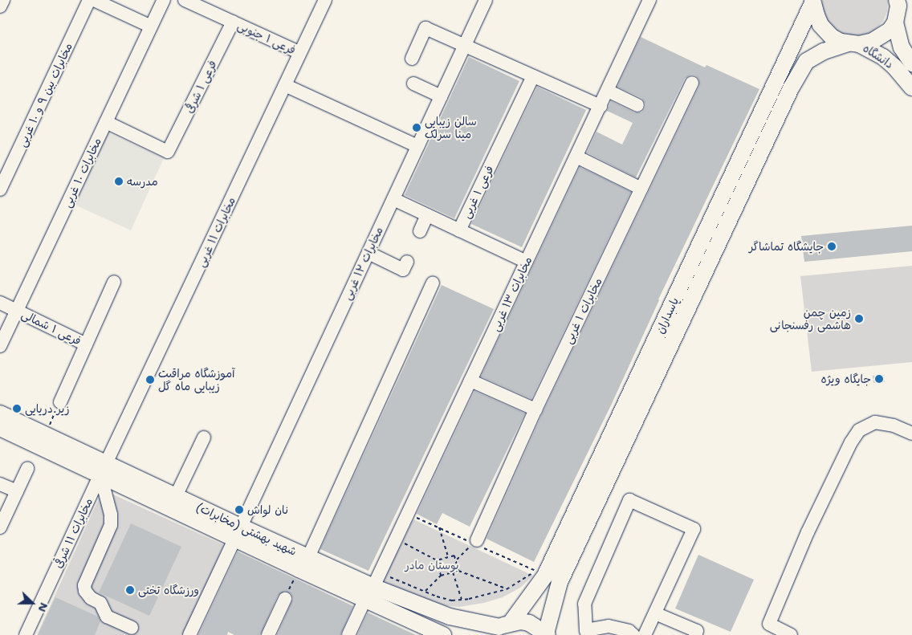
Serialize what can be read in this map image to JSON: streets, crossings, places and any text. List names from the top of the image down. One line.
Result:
{"streets":{"main road":["دانشگاه","پاسداران","شهید بهشتی (مخابرات)"],"street":["فرعی ۱ جنوبی","فرعی ۱ شرقی","مخابرات بین ۹ و ۱۰ غربی","مخابرات ۱۰ غربی","فرعی ۱ غربی","مخابرات ۱۱ غربی","مخابرات ۱۲ غربی","مخابرات ۱۳ غربی","مخابرات ۱ غربی","فرعی ۱ شمالی","مخابرات ۱۱ شرقی"]},"crossings":[["فرعی ۱ جنوبی","فرعی ۱ شرقی"],["فرعی ۱ جنوبی","مخابرات ۱۱ غربی"],["دانشگاه","پاسداران"],["فرعی ۱ شرقی","مخابرات ۱۰ غربی"],["مخابرات ۱۰ غربی","فرعی ۱ شمالی"],["مخابرات ۱۱ غربی","شهید بهشتی (مخابرات)"],["مخابرات ۱۱ غربی","مخابرات ۱۱ شرقی"],["مخابرات ۱۲ غربی","شهید بهشتی (مخابرات)"],["مخابرات ۱۳ غربی","شهید بهشتی (مخابرات)"],["پاسداران","شهید بهشتی (مخابرات)"],["شهید بهشتی (مخابرات)","مخابرات ۱۱ شرقی"]],"parks":["بوستان مادر"],"places":["سالن زیبایی مینا سرلک","مدرسه","جایشگاه تماشاگر","زمین چمن هاشمی رفسنجانی","جایگاه ویژه","آموزشگاه مراقبت زیبایی ماه گل","زیر دریایی","نان لواش","ورزشگاه تختی"],"north":"right"}
